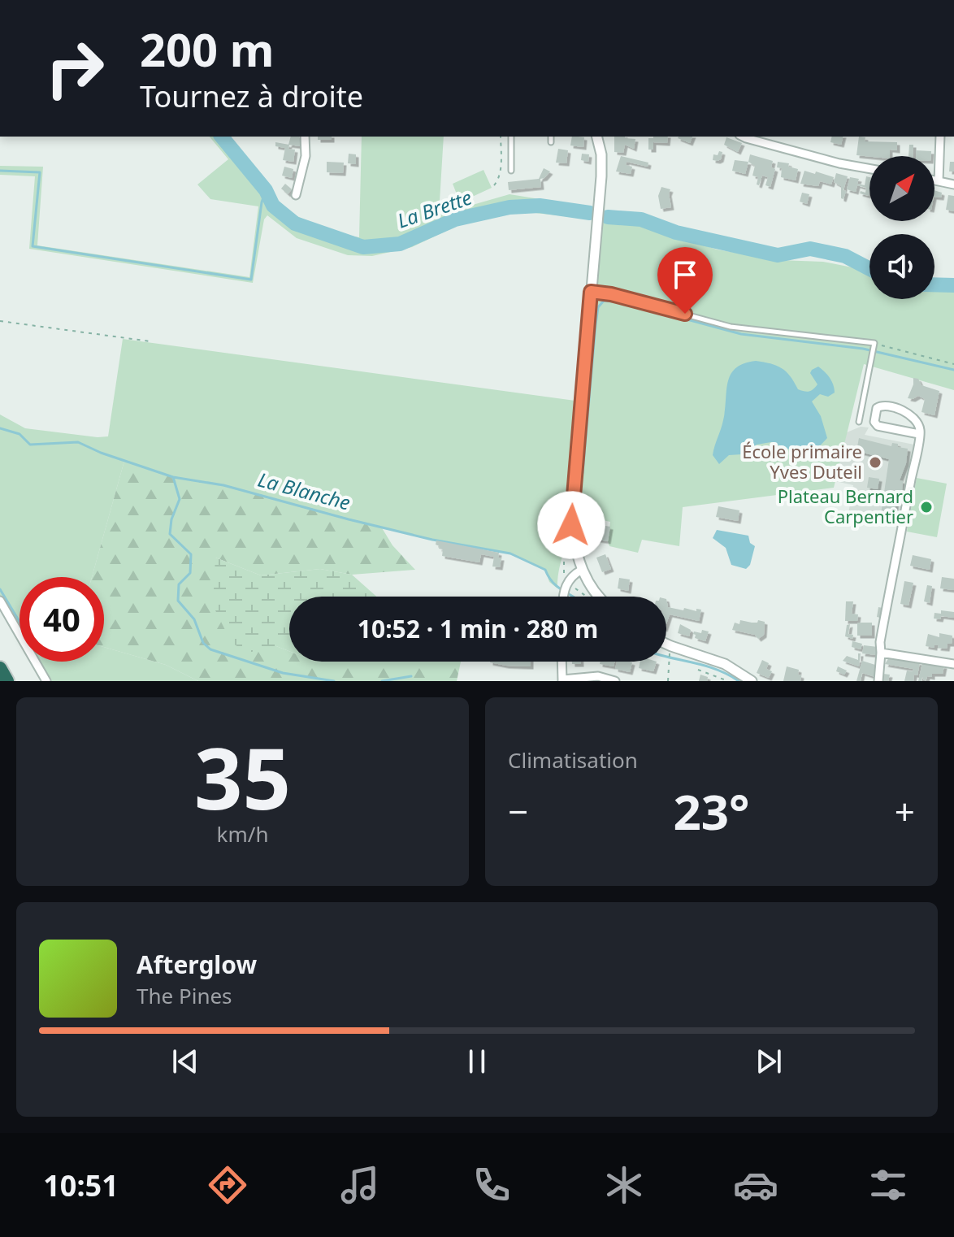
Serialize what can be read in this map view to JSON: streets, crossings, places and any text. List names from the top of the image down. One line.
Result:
{"water":["La Brette","La Blanche"],"places":["École primaire Yves Duteil","Plateau Bernard Carpentier"],"north":"top right","page":{"turn":["200 m","Tournez à droite"],"limit":"40","trip":"10:52 · 1 min · 280 m","tile":[["35","km/h"],"Climatisation"],"heat":["−","23°","+"],"song":["Afterglow","The Pines"],"tabs":"10:51"}}
